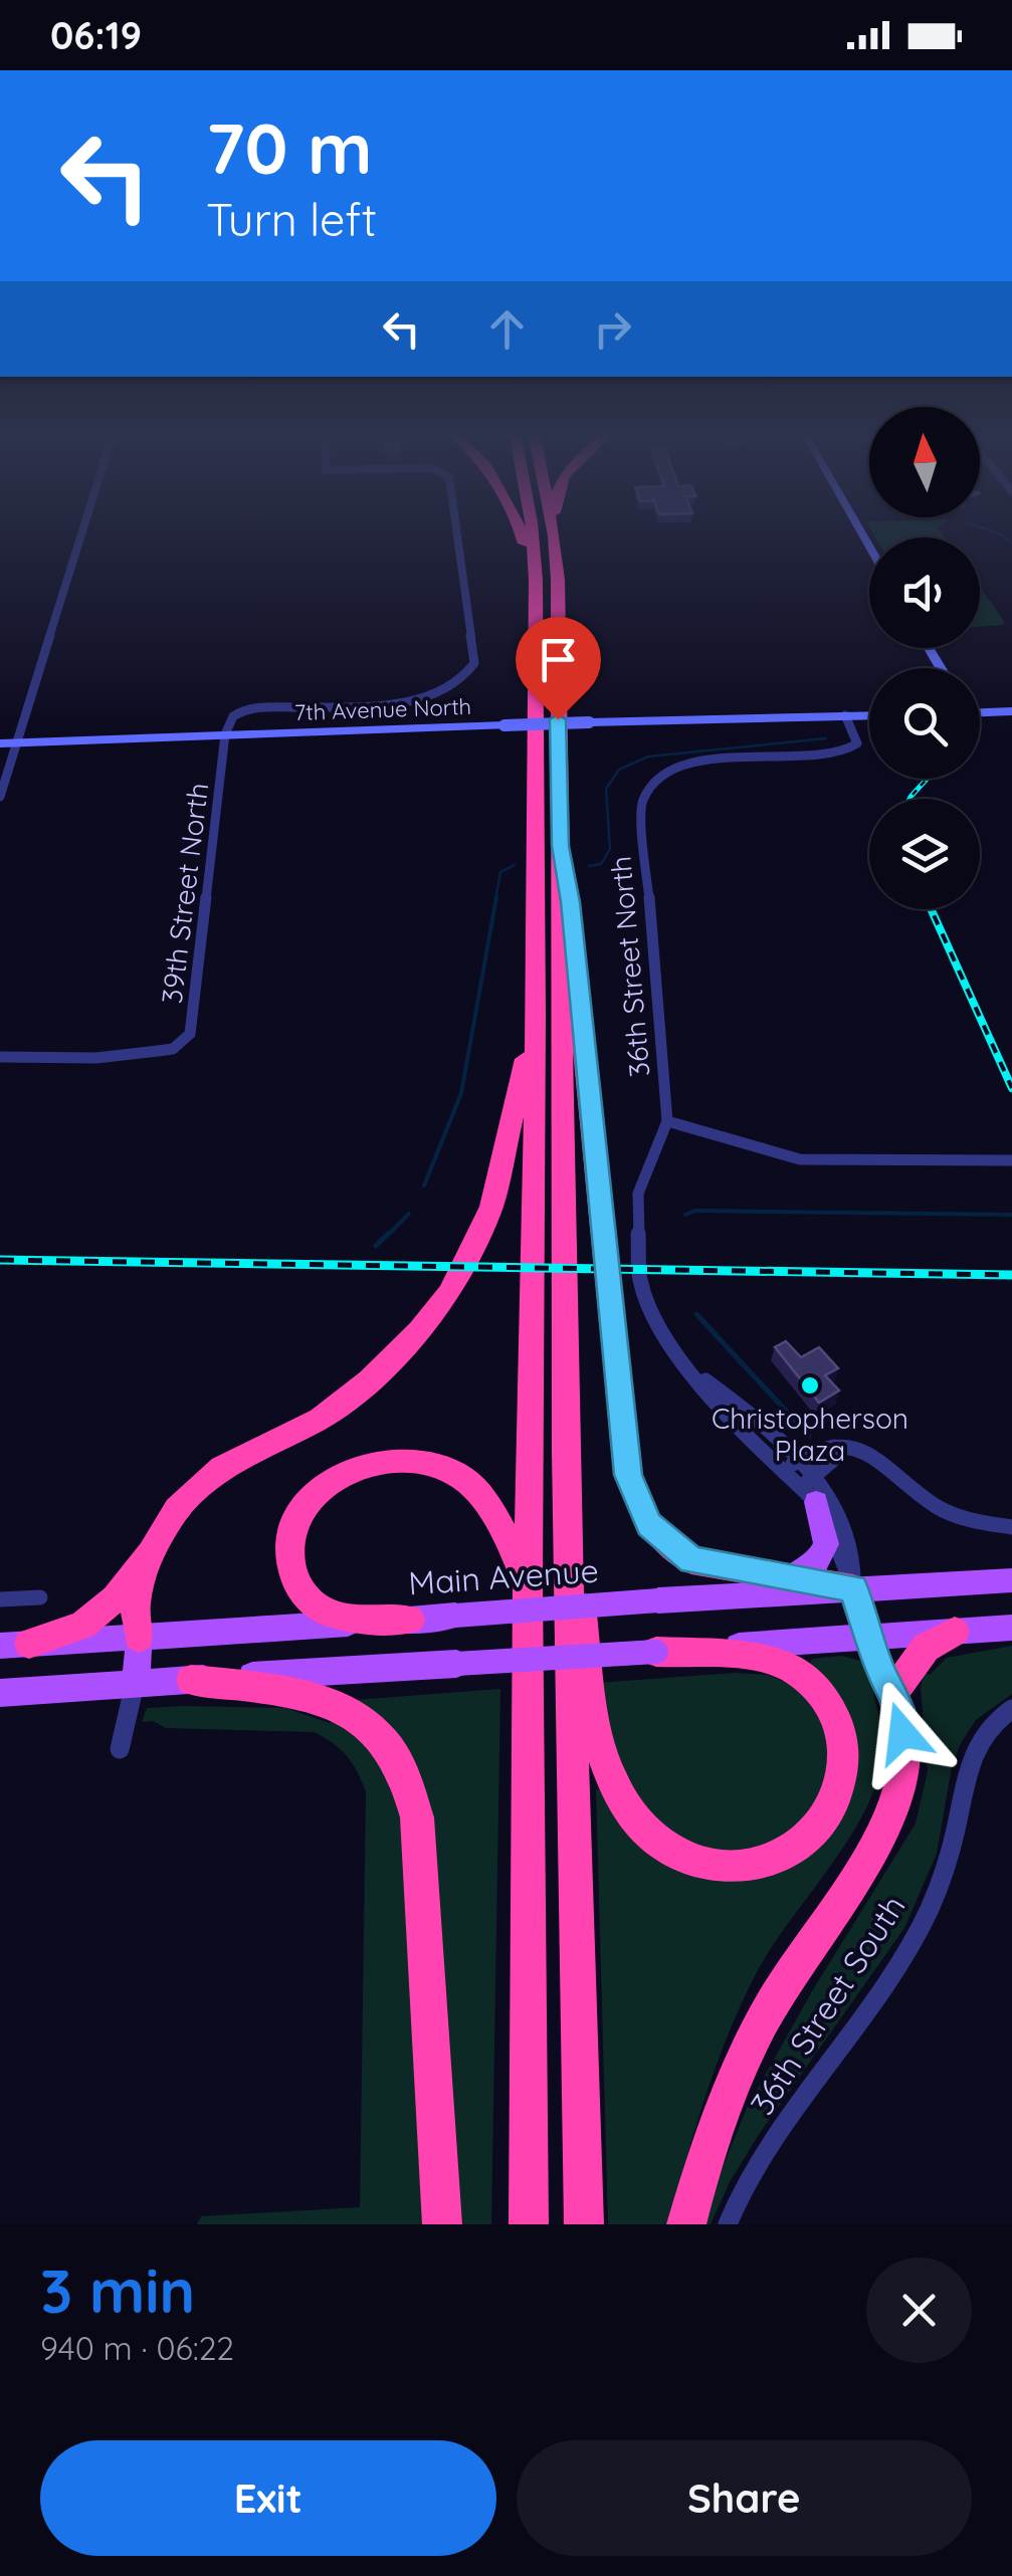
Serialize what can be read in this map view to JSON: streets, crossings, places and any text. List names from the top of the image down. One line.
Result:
{"streets":{"main road":["Main Avenue"],"street":["7th Avenue North","39th Street North","36th Street North","36th Street South"]},"crossings":[["7th Avenue North","39th Street North"],["7th Avenue North","36th Street North"],["36th Street North","Main Avenue"]],"places":["Christopherson Plaza"],"north":"top","page":{"status":"06:19","turn":["70 m","Turn left"],"heading":["3 min","940 m · 06:22"],"buttons":["Exit","Share"]}}
